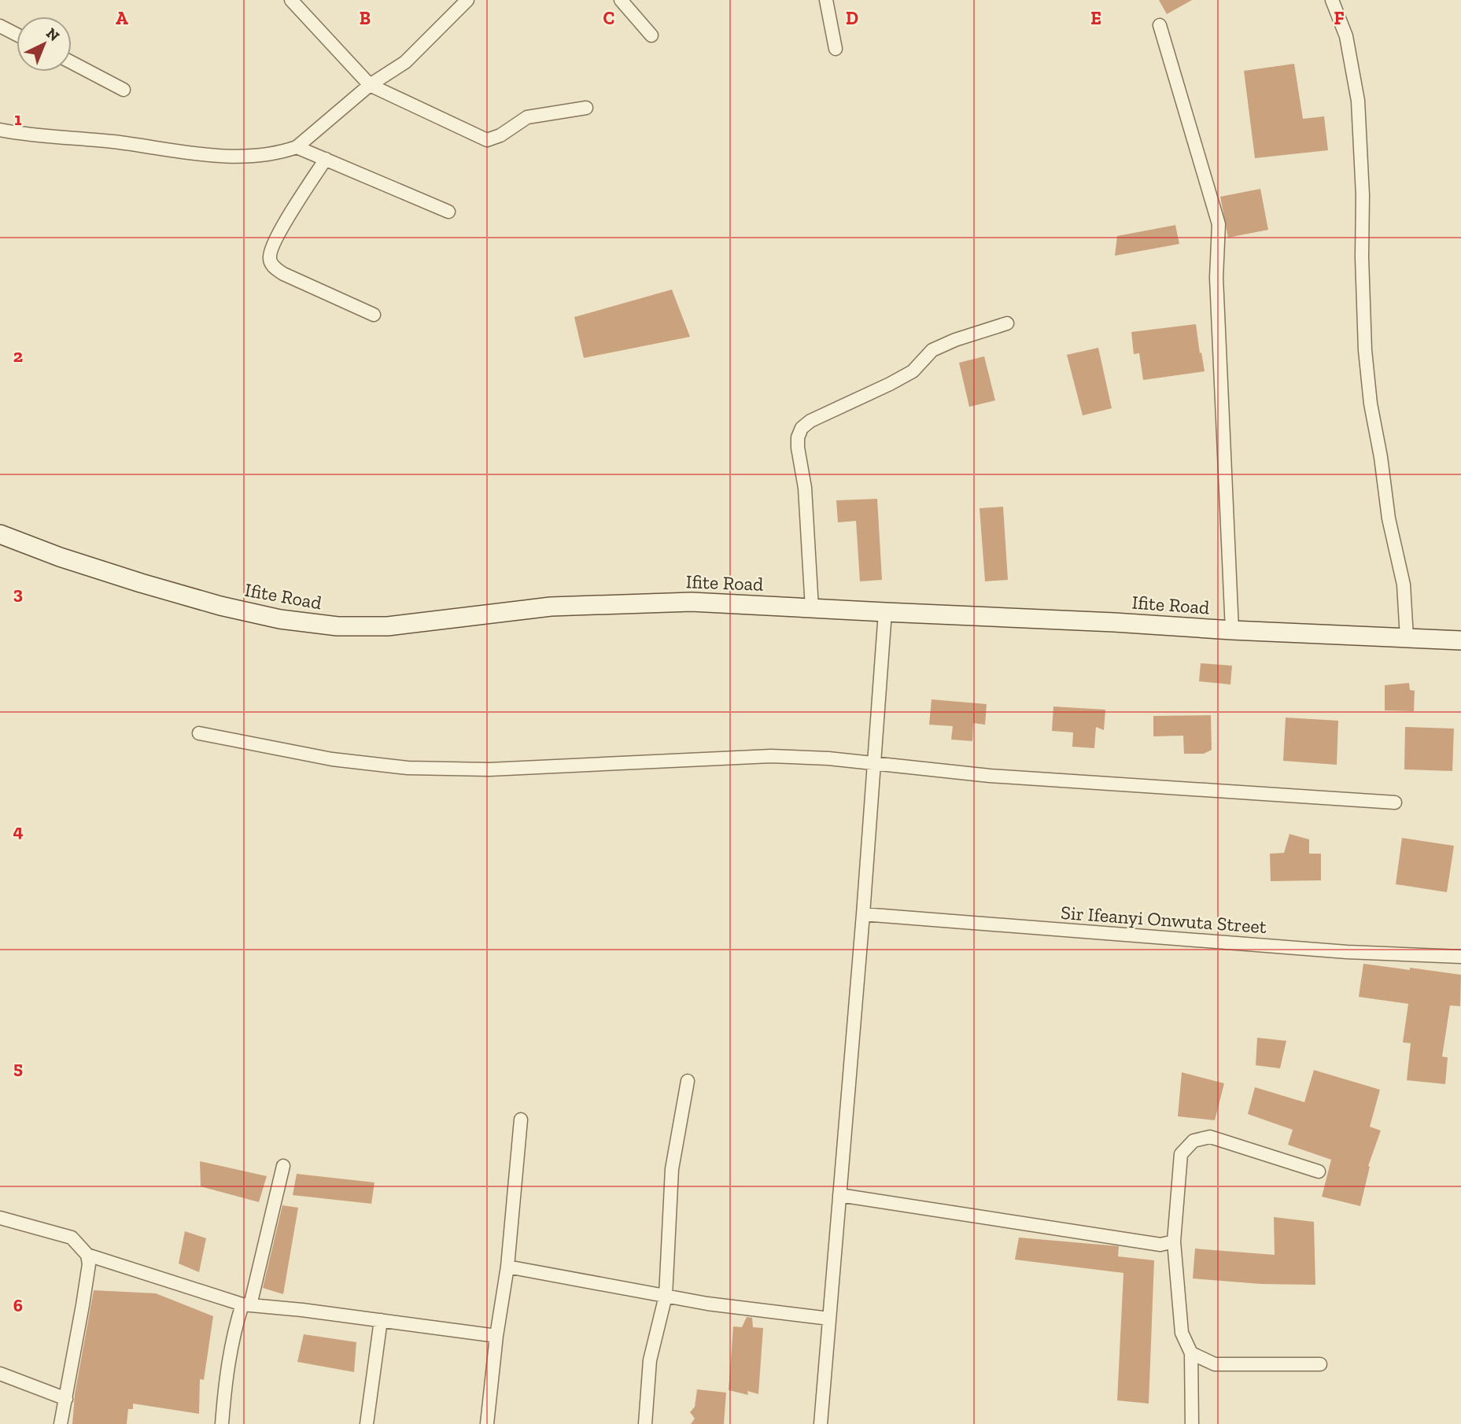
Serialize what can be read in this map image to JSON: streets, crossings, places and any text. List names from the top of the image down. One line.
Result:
{"streets":{"street":["Ifite Road","Sir Ifeanyi Onwuta Street"]},"north":"top right","grid":{"columns":["A","B","C","D","E","F"],"rows":["1","2","3","4","5","6"]}}
